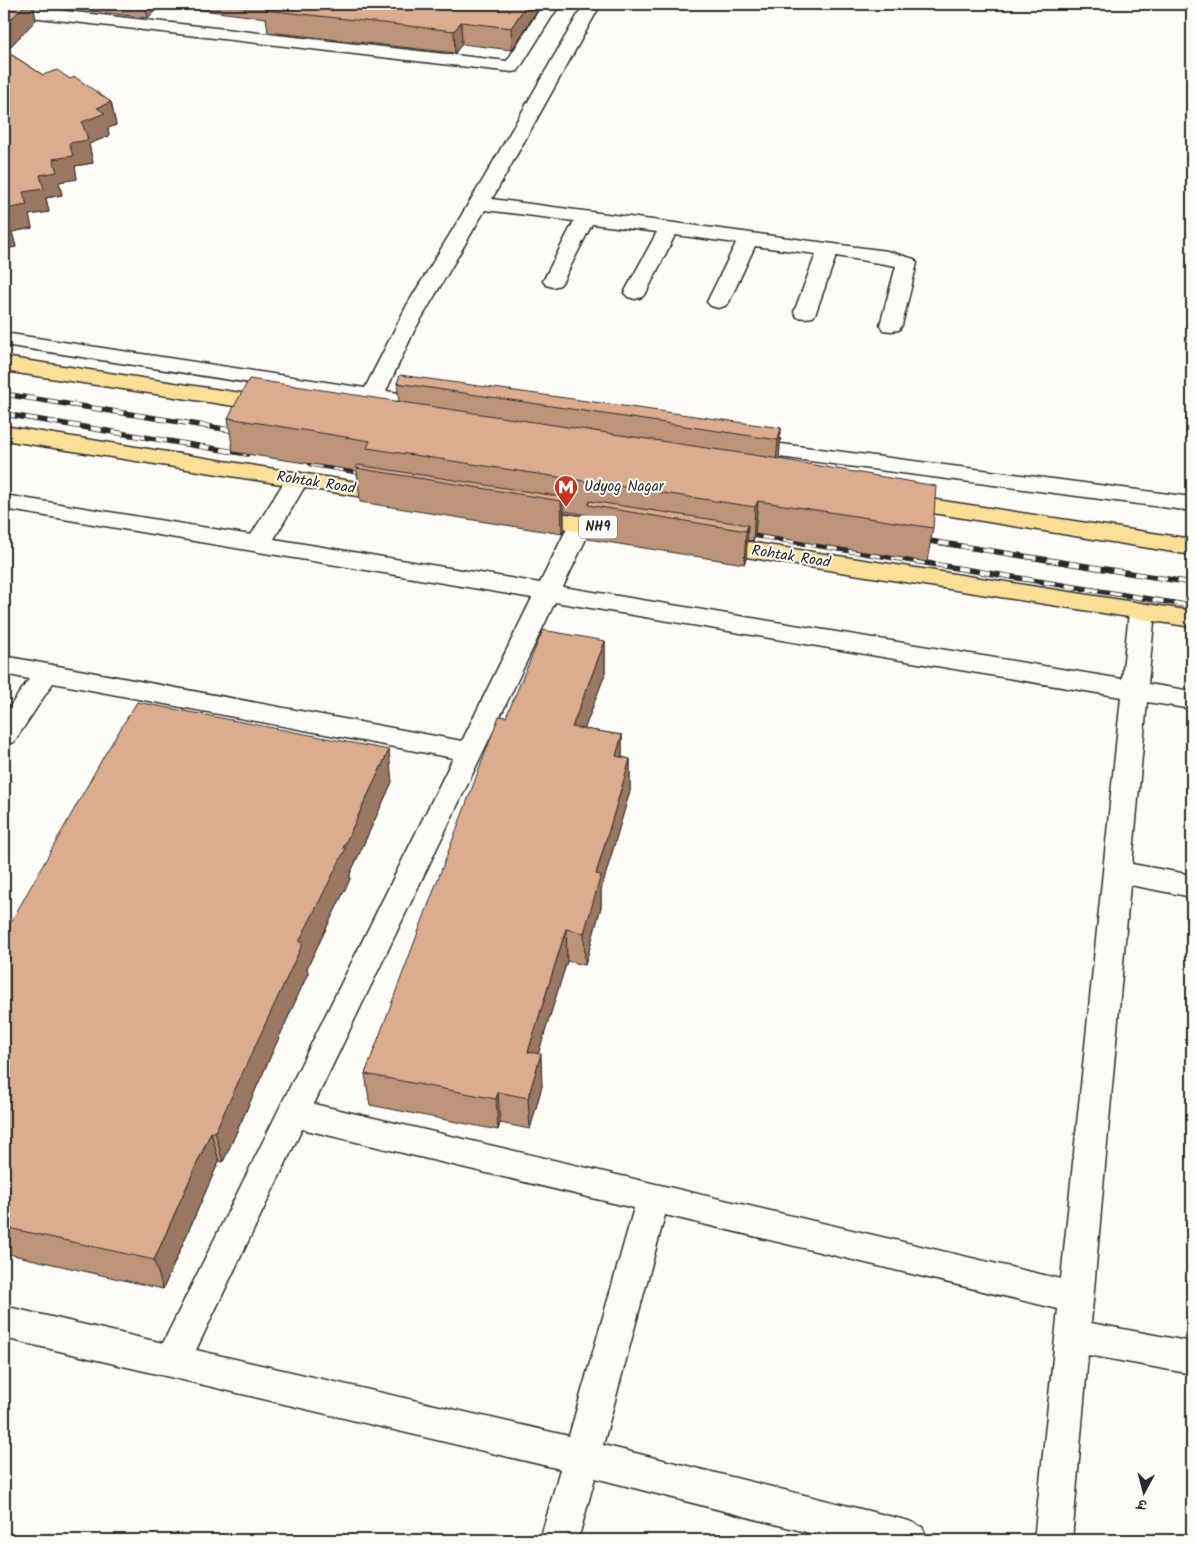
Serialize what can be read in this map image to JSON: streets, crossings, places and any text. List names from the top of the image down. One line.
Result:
{"streets":{"highway":["Rohtak Road","NH9"]},"places":{"metro station":["Udyog Nagar"]},"north":"bottom"}
